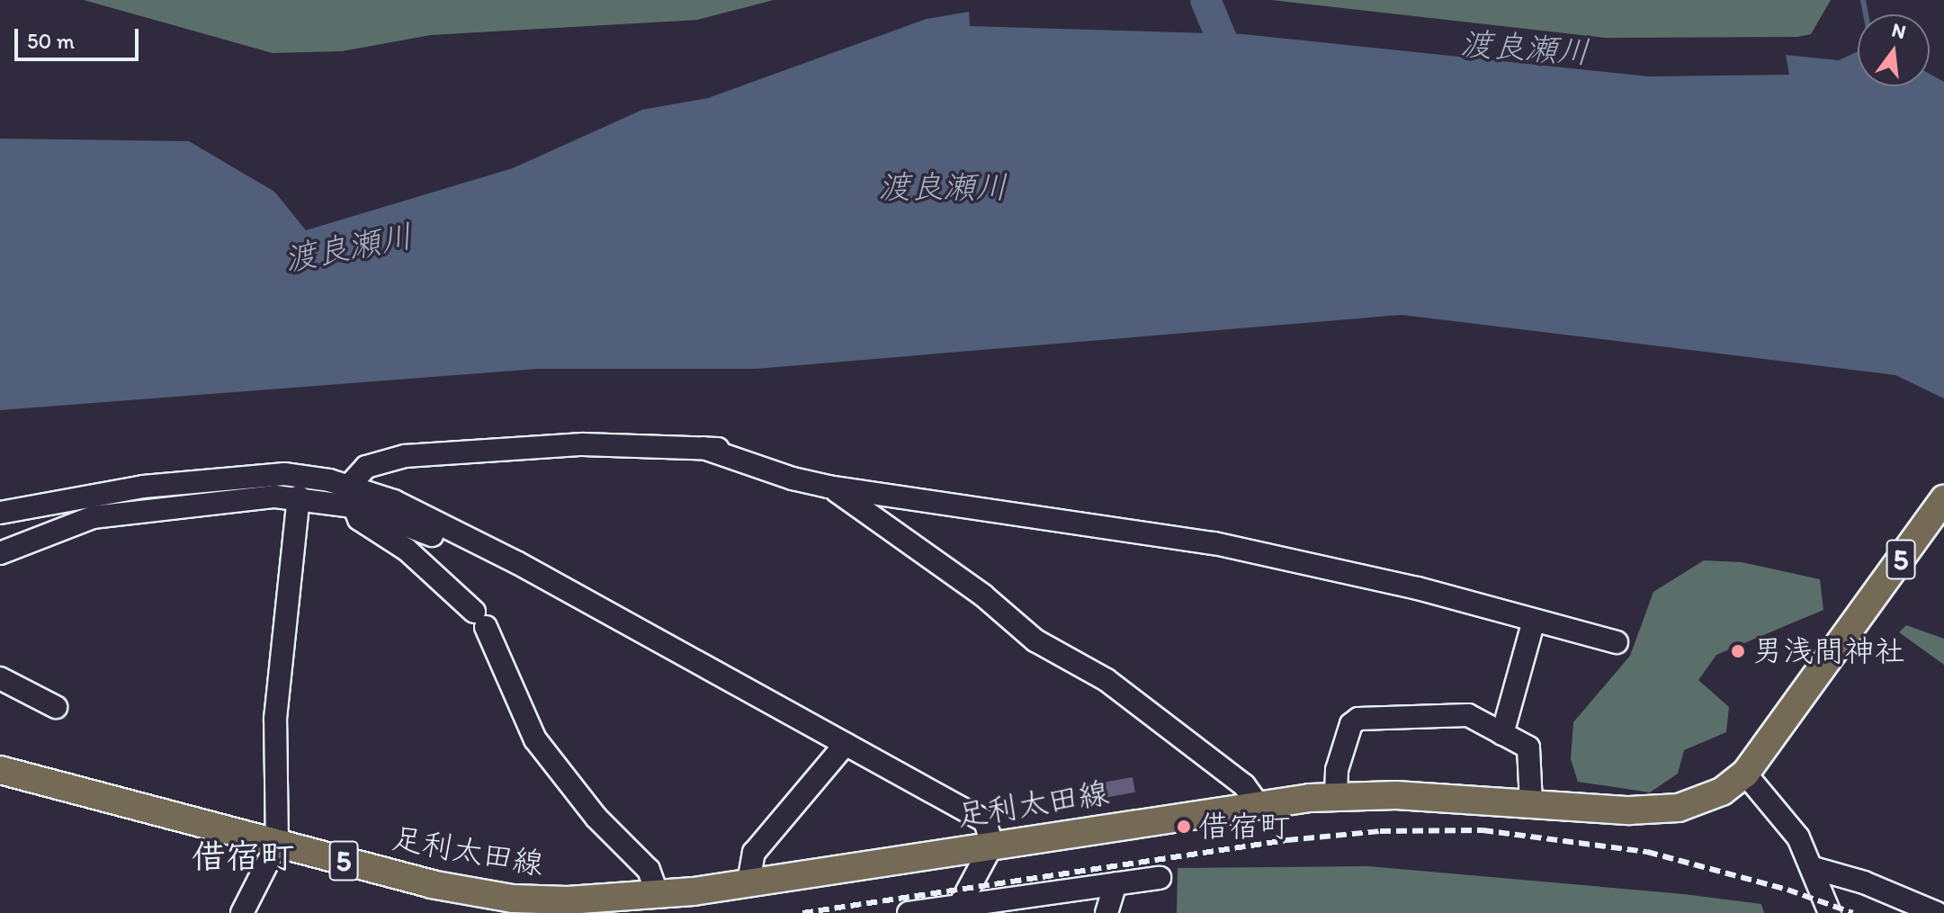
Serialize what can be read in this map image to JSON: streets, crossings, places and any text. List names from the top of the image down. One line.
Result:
{"streets":{"main road":["5","足利太田線"]},"districts":["借宿町"],"water":["渡良瀬川"],"places":["男浅間神社","借宿町"],"scale_bar":"50 m","north":"top"}
